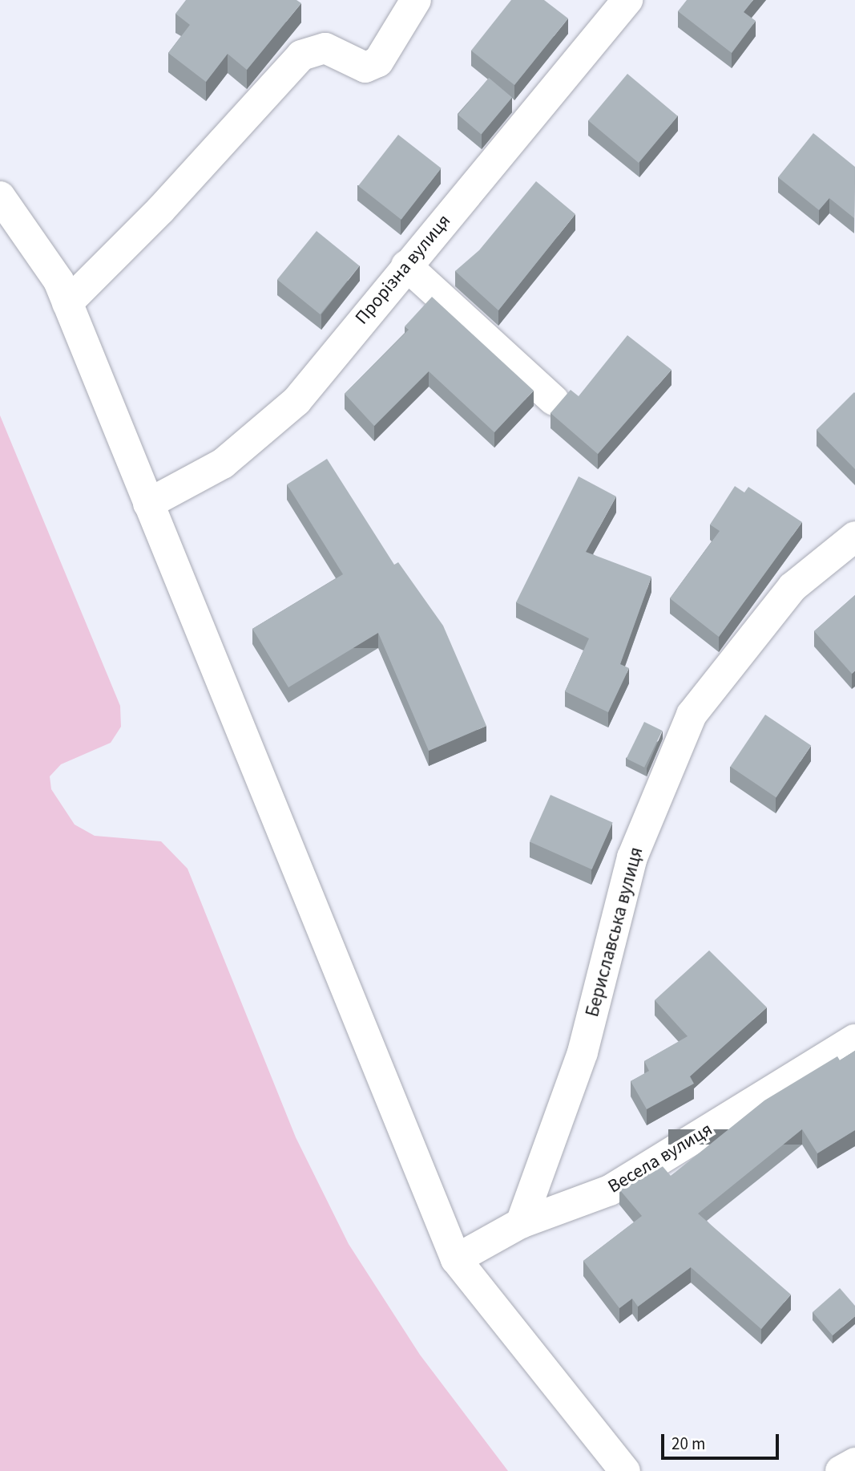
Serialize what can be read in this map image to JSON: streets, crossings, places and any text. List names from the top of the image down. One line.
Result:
{"streets":{"street":["Прорізна вулиця","Бериславська вулиця","Весела вулиця"]},"crossings":[["Бериславська вулиця","Весела вулиця"]],"scale_bar":"20 m"}
